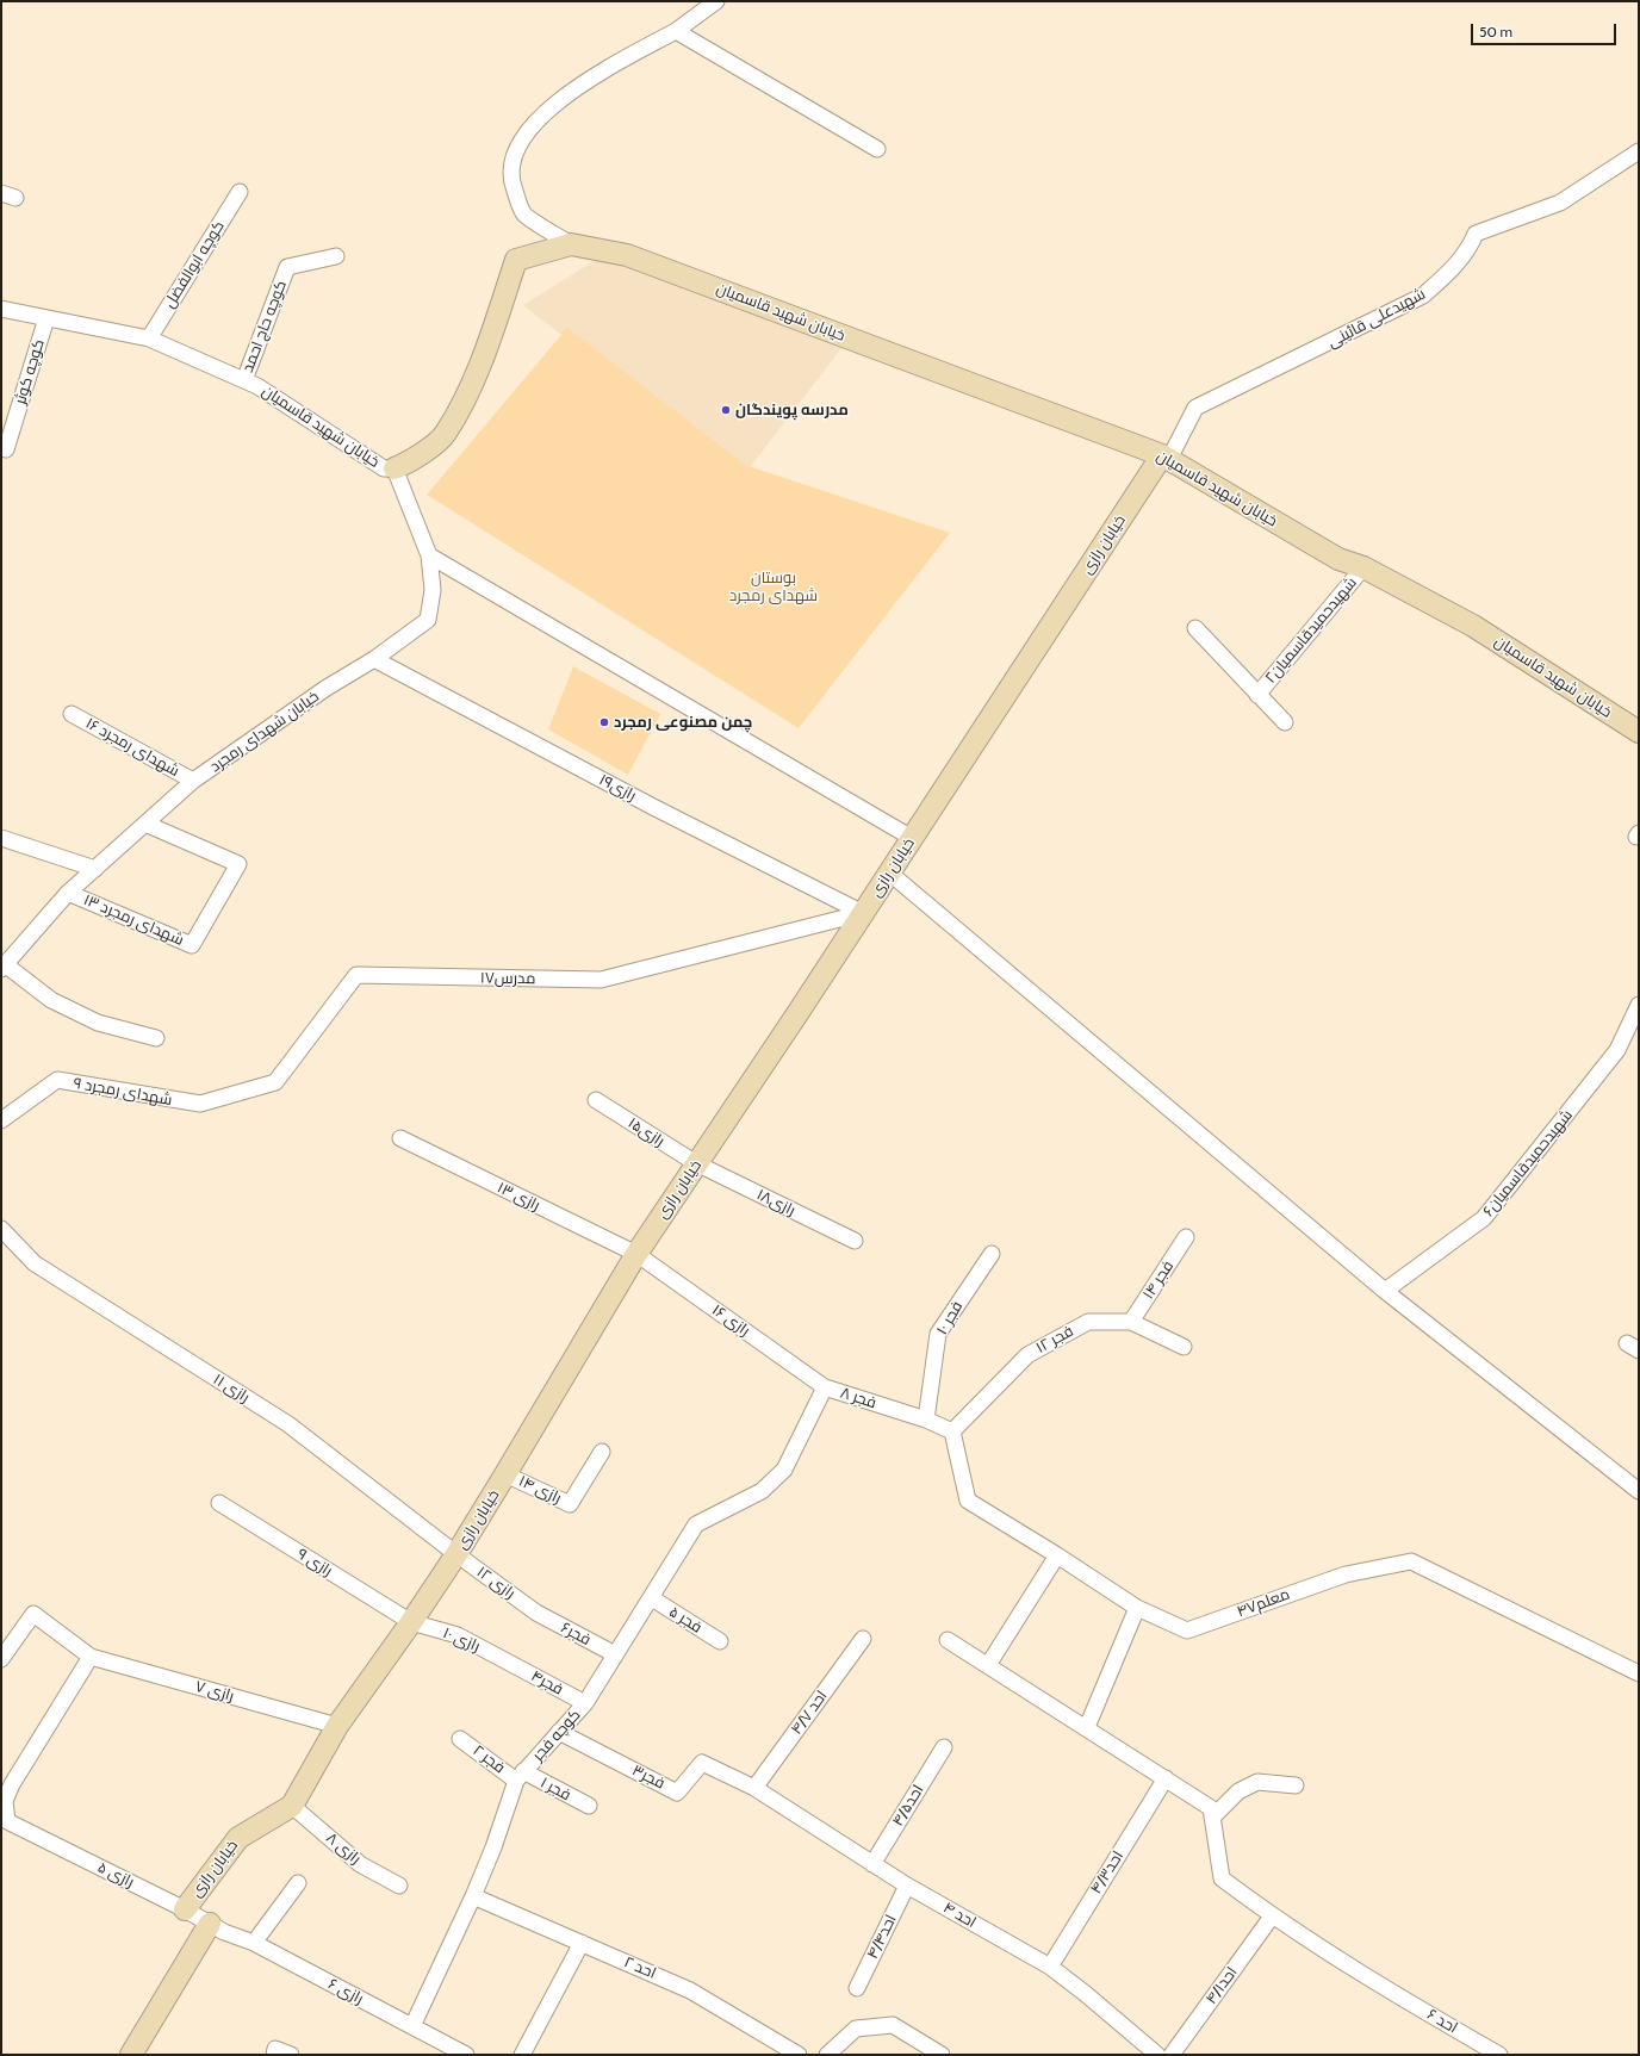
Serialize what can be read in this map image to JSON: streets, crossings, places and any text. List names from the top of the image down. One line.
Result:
{"streets":{"street":["کوچه ابوالفضل","خیابان شهید قاسمیان","شهیدعلی قائینی","کوچه حاج احمد","کوچه کوثر","خیابان رازی","شهیدحمیدقاسمیان۲","خیابان شهدای رمجرد","شهدای رمجرد ۱۶","رازی۱۹","شهدای رمجرد ۱۳","مدرس۱۷","شهدای رمجرد ۹","رازی۱۵","شهیدحمیدقاسمیان۶","رازی ۱۳","رازی۱۸","فجر ۱۴","فجر ۱۰","رازی ۱۶","فجر ۱۲","رازی ۱۱","فجر ۸","رازی ۱۴","رازی ۹","رازی ۱۲","معلم۴۷","فجر ۵","فجر۶","رازی ۱۰","فجر۴","رازی ۷","احد ۴/۷","کوچه فجر","فجر ۲","فجر۳","فجر ۱","احد۴/۵","رازی ۸","احد۴/۳","رازی ۵","احد ۴","احد۴/۴","احد ۲","احد۴/۱","رازی ۶","احد ۶"]},"crossings":[["کوچه ابوالفضل","خیابان شهید قاسمیان"],["خیابان شهید قاسمیان","شهیدعلی قائینی"],["خیابان شهید قاسمیان","کوچه حاج احمد"],["خیابان شهید قاسمیان","کوچه کوثر"],["خیابان شهید قاسمیان","خیابان رازی"],["خیابان شهید قاسمیان","شهیدحمیدقاسمیان۲"],["خیابان شهید قاسمیان","خیابان شهدای رمجرد"],["شهیدعلی قائینی","خیابان رازی"],["خیابان رازی","رازی۱۹"],["خیابان رازی","مدرس۱۷"],["خیابان رازی","رازی۱۵"],["خیابان رازی","رازی ۱۳"],["خیابان رازی","رازی۱۸"],["خیابان رازی","رازی ۱۶"],["خیابان رازی","رازی ۱۱"],["خیابان رازی","رازی ۱۴"],["خیابان رازی","رازی ۹"],["خیابان رازی","رازی ۱۲"],["خیابان رازی","رازی ۱۰"],["خیابان رازی","رازی ۷"],["خیابان رازی","رازی ۸"],["خیابان رازی","رازی ۵"],["خیابان شهدای رمجرد","شهدای رمجرد ۱۶"],["خیابان شهدای رمجرد","رازی۱۹"],["خیابان شهدای رمجرد","شهدای رمجرد ۱۳"],["رازی۱۹","مدرس۱۷"],["مدرس۱۷","شهدای رمجرد ۹"],["رازی۱۵","رازی۱۸"],["رازی ۱۳","رازی ۱۶"],["فجر ۱۴","فجر ۱۲"],["فجر ۱۰","فجر ۸"],["رازی ۱۶","فجر ۸"],["فجر ۱۲","فجر ۸"],["فجر ۱۲","معلم۴۷"],["رازی ۱۱","رازی ۱۲"],["فجر ۸","معلم۴۷"],["فجر ۸","کوچه فجر"],["رازی ۹","رازی ۱۰"],["رازی ۱۲","فجر۶"],["فجر ۵","کوچه فجر"],["فجر۶","کوچه فجر"],["رازی ۱۰","فجر۴"],["فجر۴","کوچه فجر"],["احد ۴/۷","فجر۳"],["احد ۴/۷","احد ۴"],["کوچه فجر","فجر ۲"],["کوچه فجر","فجر۳"],["کوچه فجر","فجر ۱"],["کوچه فجر","احد ۲"],["کوچه فجر","رازی ۶"],["فجر ۲","فجر ۱"],["فجر۳","احد ۴"],["احد۴/۵","احد ۴"],["احد۴/۳","احد ۴"],["رازی ۵","رازی ۶"],["احد ۴","احد۴/۴"],["احد۴/۱","احد ۶"]],"parks":["بوستان شهدای رمجرد"],"places":["مدرسه پویندگان","چمن مصنوعی رمجرد"],"scale_bar":"50 m"}
